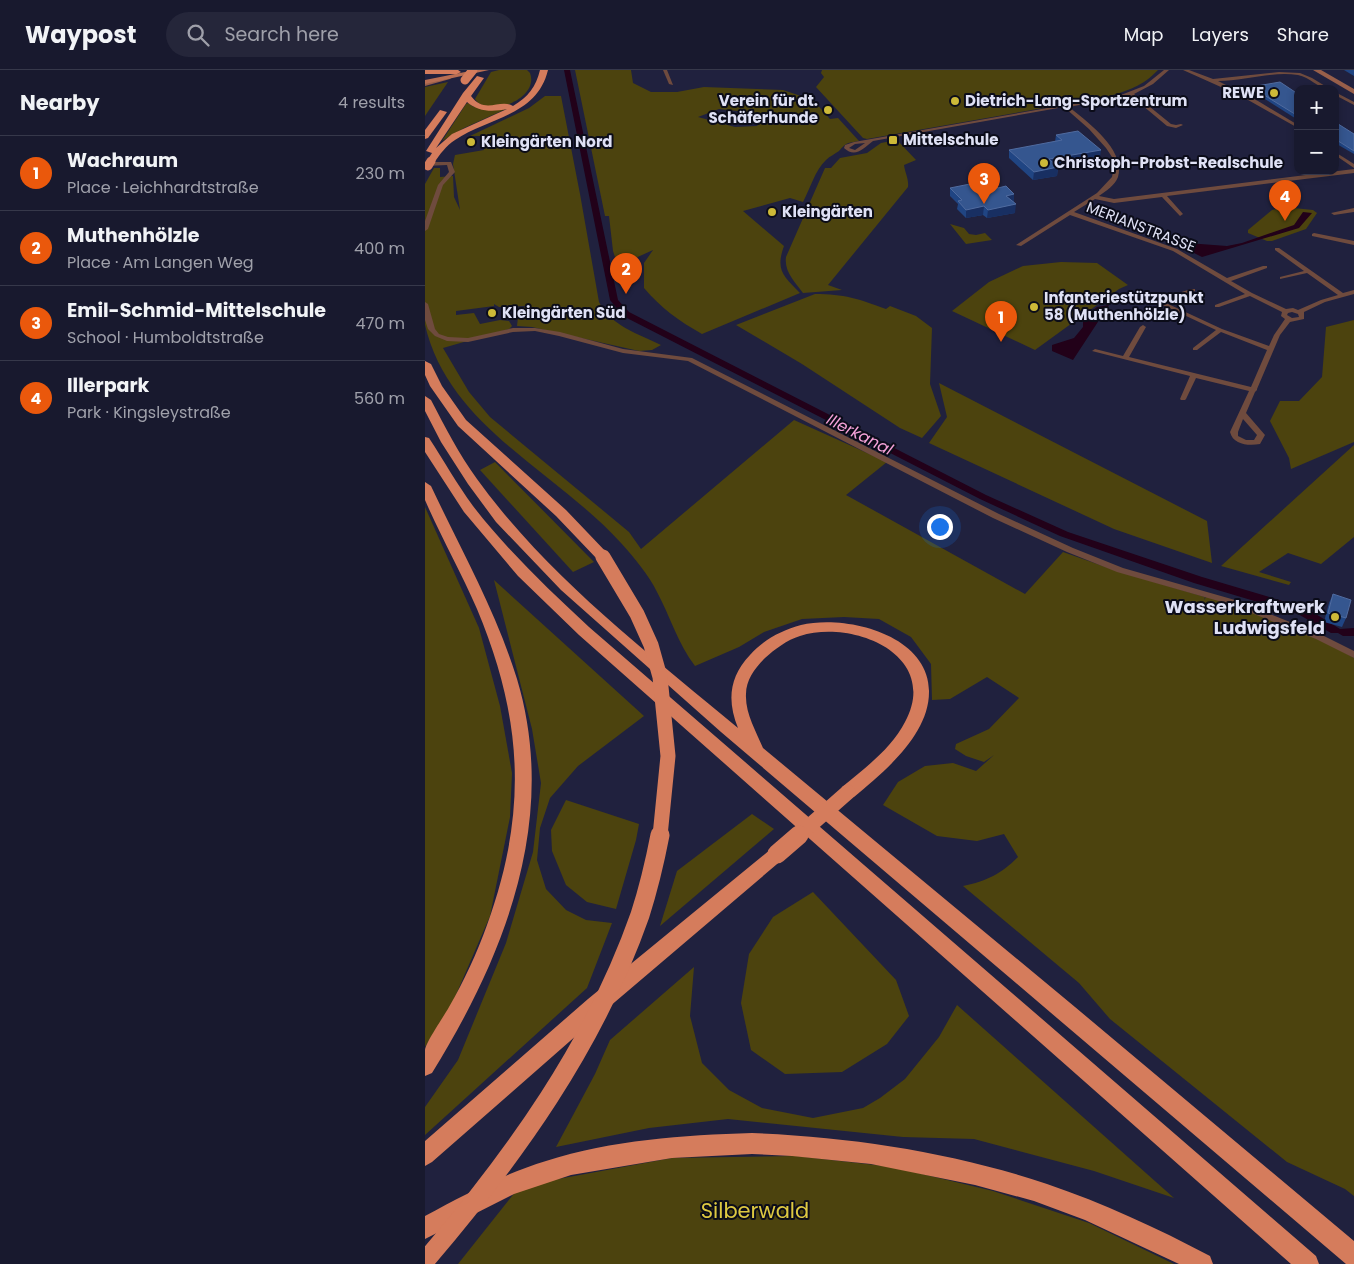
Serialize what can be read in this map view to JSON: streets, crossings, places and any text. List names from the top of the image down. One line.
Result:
{"streets":{"street":["MERIANSTRASSE"]},"water":["Illerkanal"],"parks":["Silberwald"],"places":{"other":["REWE","Dietrich-Lang-Sportzentrum","Verein für dt. Schäferhunde","Kleingärten Nord","Christoph-Probst-Realschule","Kleingärten","Infanteriestützpunkt 58 (Muthenhölzle)","Kleingärten Süd","Wasserkraftwerk Ludwigsfeld"],"transit":["Mittelschule"]},"page":{"header":"Waypost","search":"Search here","nav":["Map","Layers","Share"],"heading":["Nearby","4 results"],"map_buttons":["+","−"],"list":[{"mark":"1","name":"Wachraum","note":"Place · Leichhardtstraße","value":"230 m"},{"mark":"2","name":"Muthenhölzle","note":"Place · Am Langen Weg","value":"400 m"},{"mark":"3","name":"Emil-Schmid-Mittelschule","note":"School · Humboldtstraße","value":"470 m"},{"mark":"4","name":"Illerpark","note":"Park · Kingsleystraße","value":"560 m"}],"pins":["3","4","2","1"]}}
